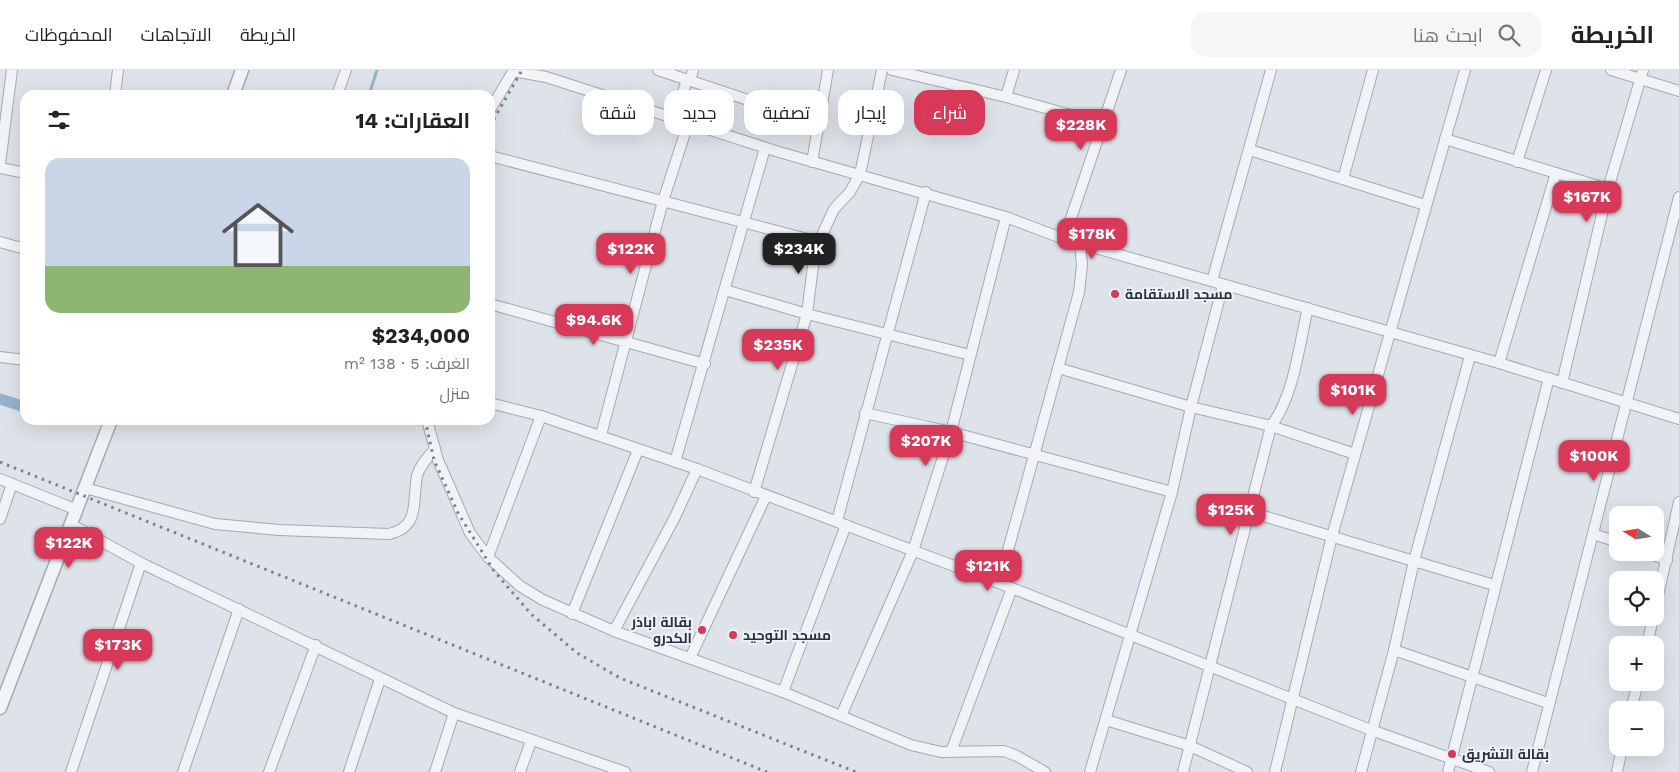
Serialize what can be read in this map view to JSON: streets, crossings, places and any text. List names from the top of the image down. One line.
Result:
{"places":["مسجد الاستقامة","بقالة اباذر الكدرو","مسجد التوحيد","بقالة التشريق"],"north":"left","page":{"header":"الخريطة","search":"ابحث هنا","nav":["الخريطة","الاتجاهات","المحفوظات"],"chip":["شراء","إيجار","تصفية","جديد","شقة"],"heading":"العقارات: 14","price":["$228K","$167K","$178K","$122K","$234K","$94.6K","$235K","$101K","$207K","$100K","$125K","$122K","$121K","$173K"],"list":[{"name":"$234,000","note":"الغرف: 5 · 138 m² · منزل"}],"map_buttons":["+","−"]}}
